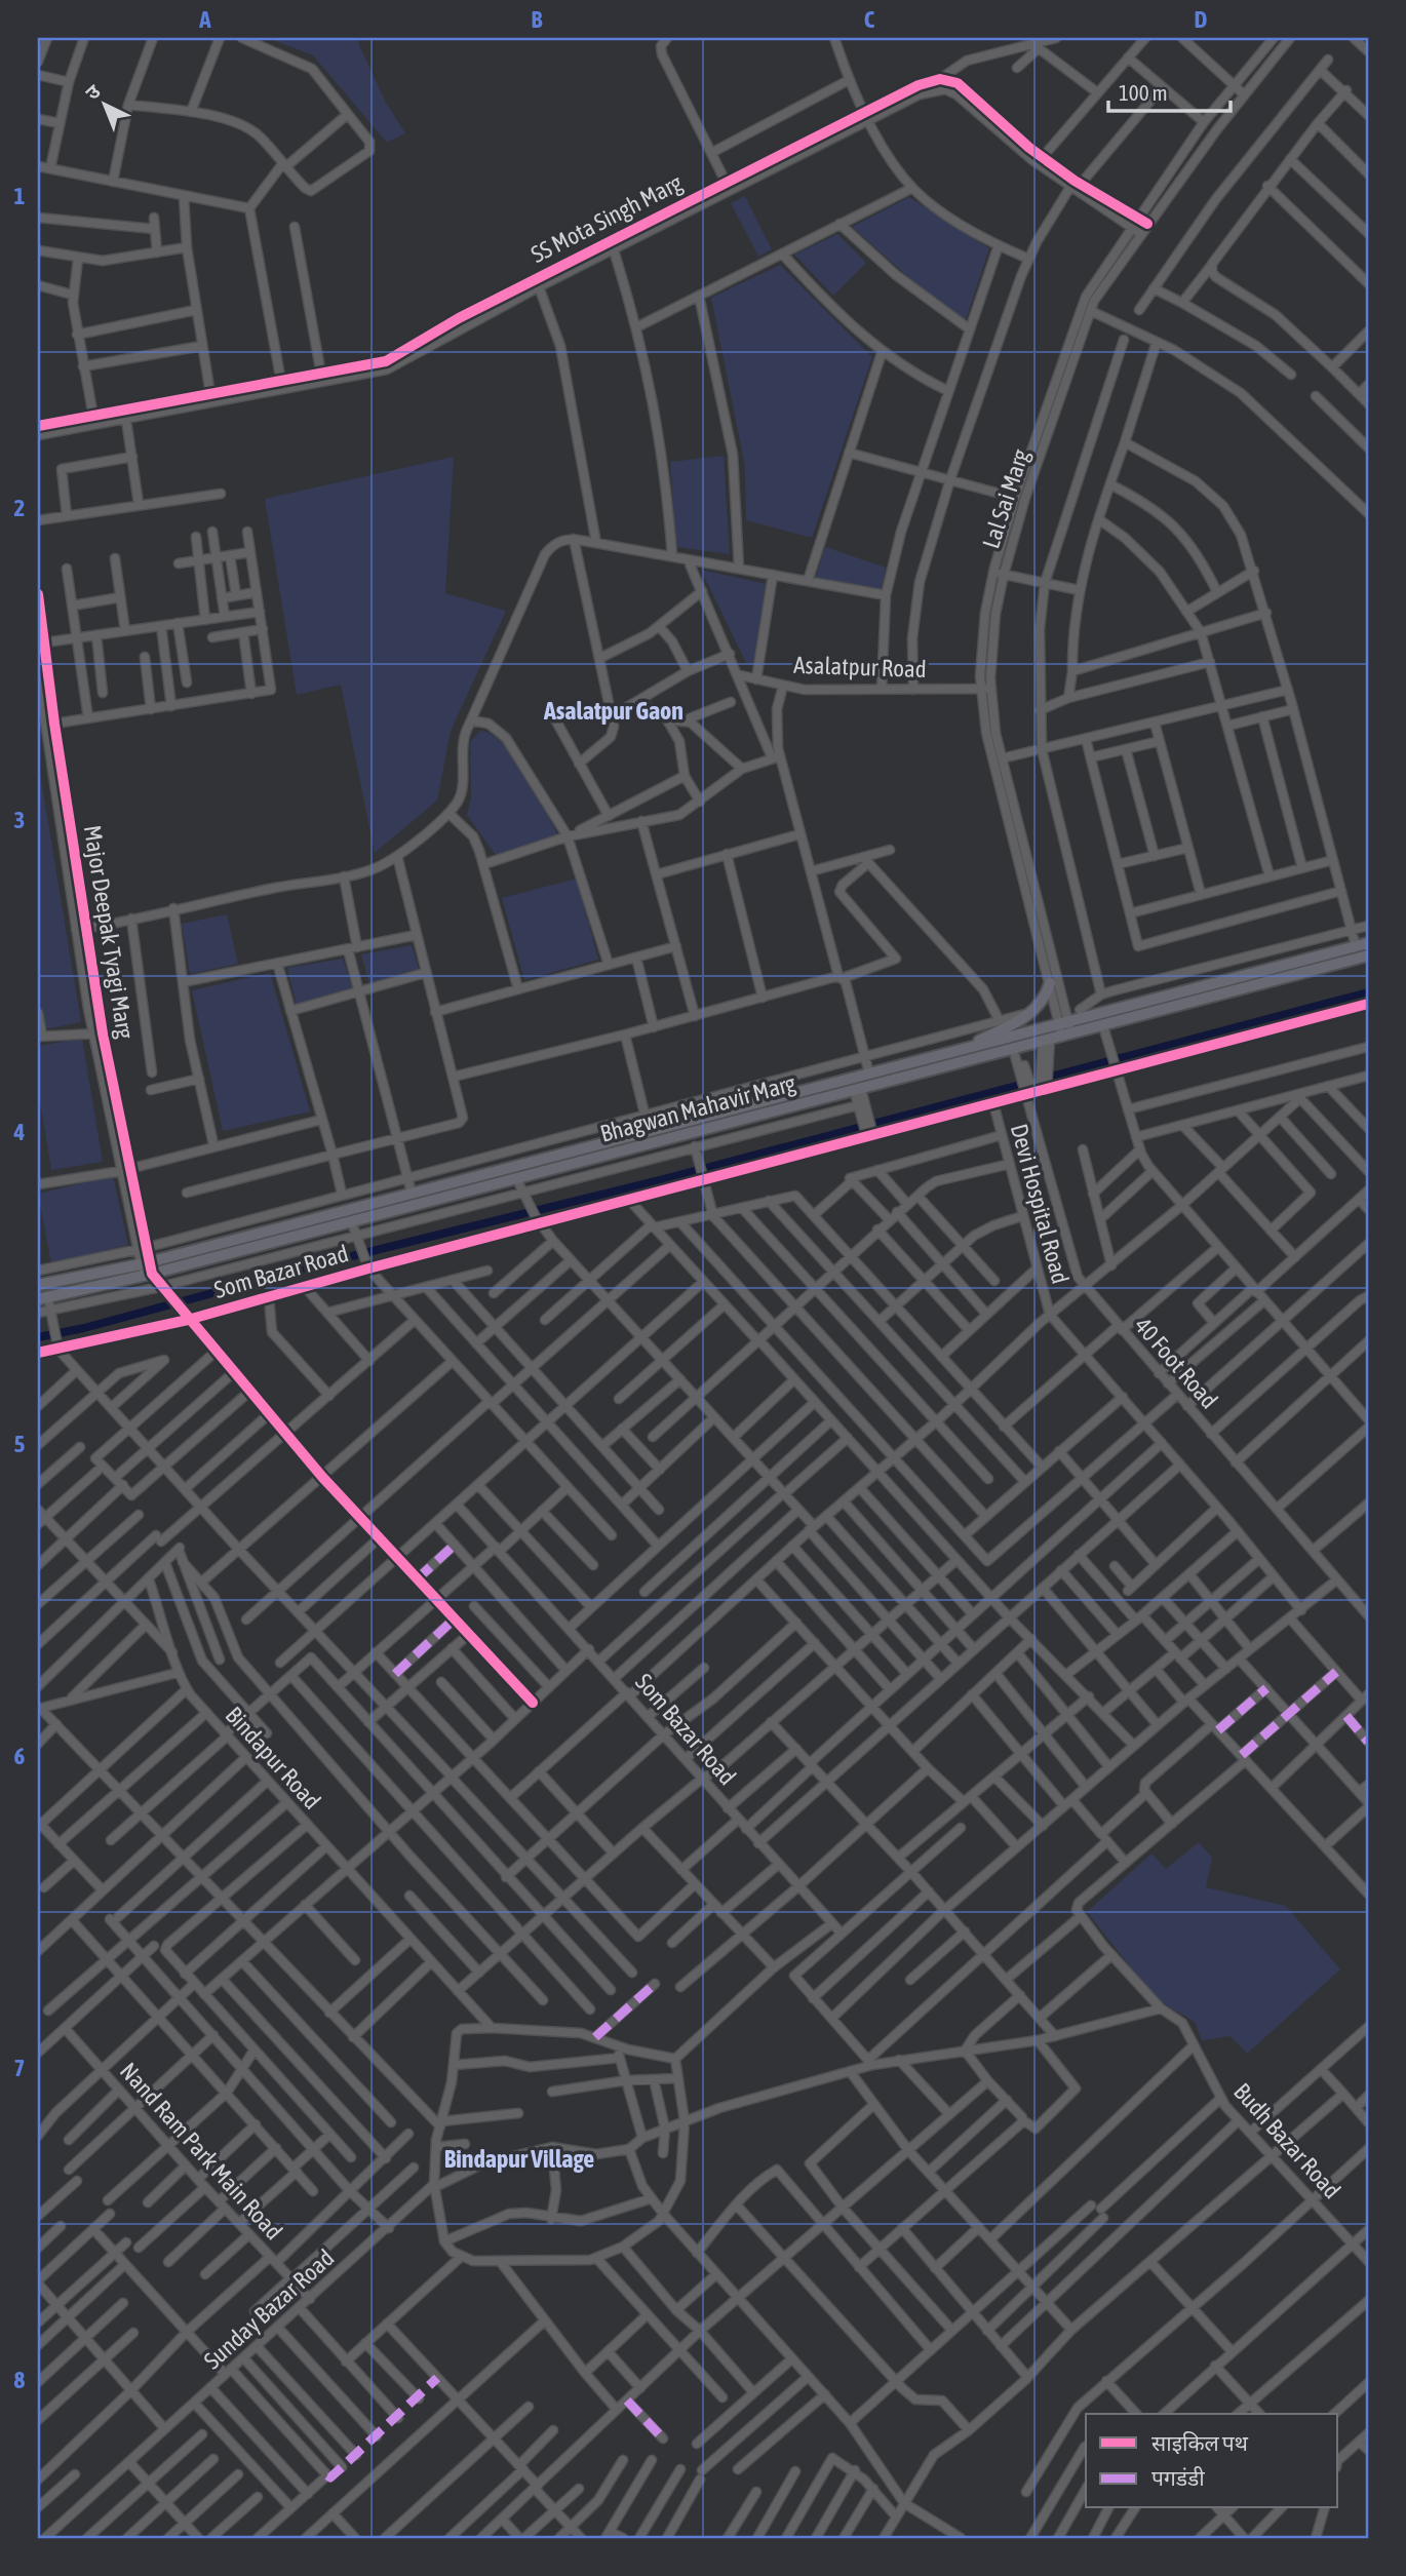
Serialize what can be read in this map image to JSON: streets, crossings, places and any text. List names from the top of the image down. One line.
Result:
{"streets":{"main road":["Bhagwan Mahavir Marg"],"street":["SS Mota Singh Marg","Lal Sai Marg","Asalatpur Road","Major Deepak Tyagi Marg","Devi Hospital Road","Som Bazar Road","40 Foot Road","Bindapur Road","Budh Bazar Road","Nand Ram Park Main Road","Sunday Bazar Road"]},"crossings":[["SS Mota Singh Marg","Lal Sai Marg"],["Lal Sai Marg","Asalatpur Road"],["Lal Sai Marg","Bhagwan Mahavir Marg"],["Major Deepak Tyagi Marg","Bhagwan Mahavir Marg"],["Major Deepak Tyagi Marg","Som Bazar Road"],["Nand Ram Park Main Road","Sunday Bazar Road"]],"districts":["Asalatpur Gaon","Bindapur Village"],"legend":["साइकिल पथ","पगडंडी"],"scale_bar":"100 m","north":"top left","grid":{"columns":["A","B","C","D"],"rows":["1","2","3","4","5","6","7","8"]}}
